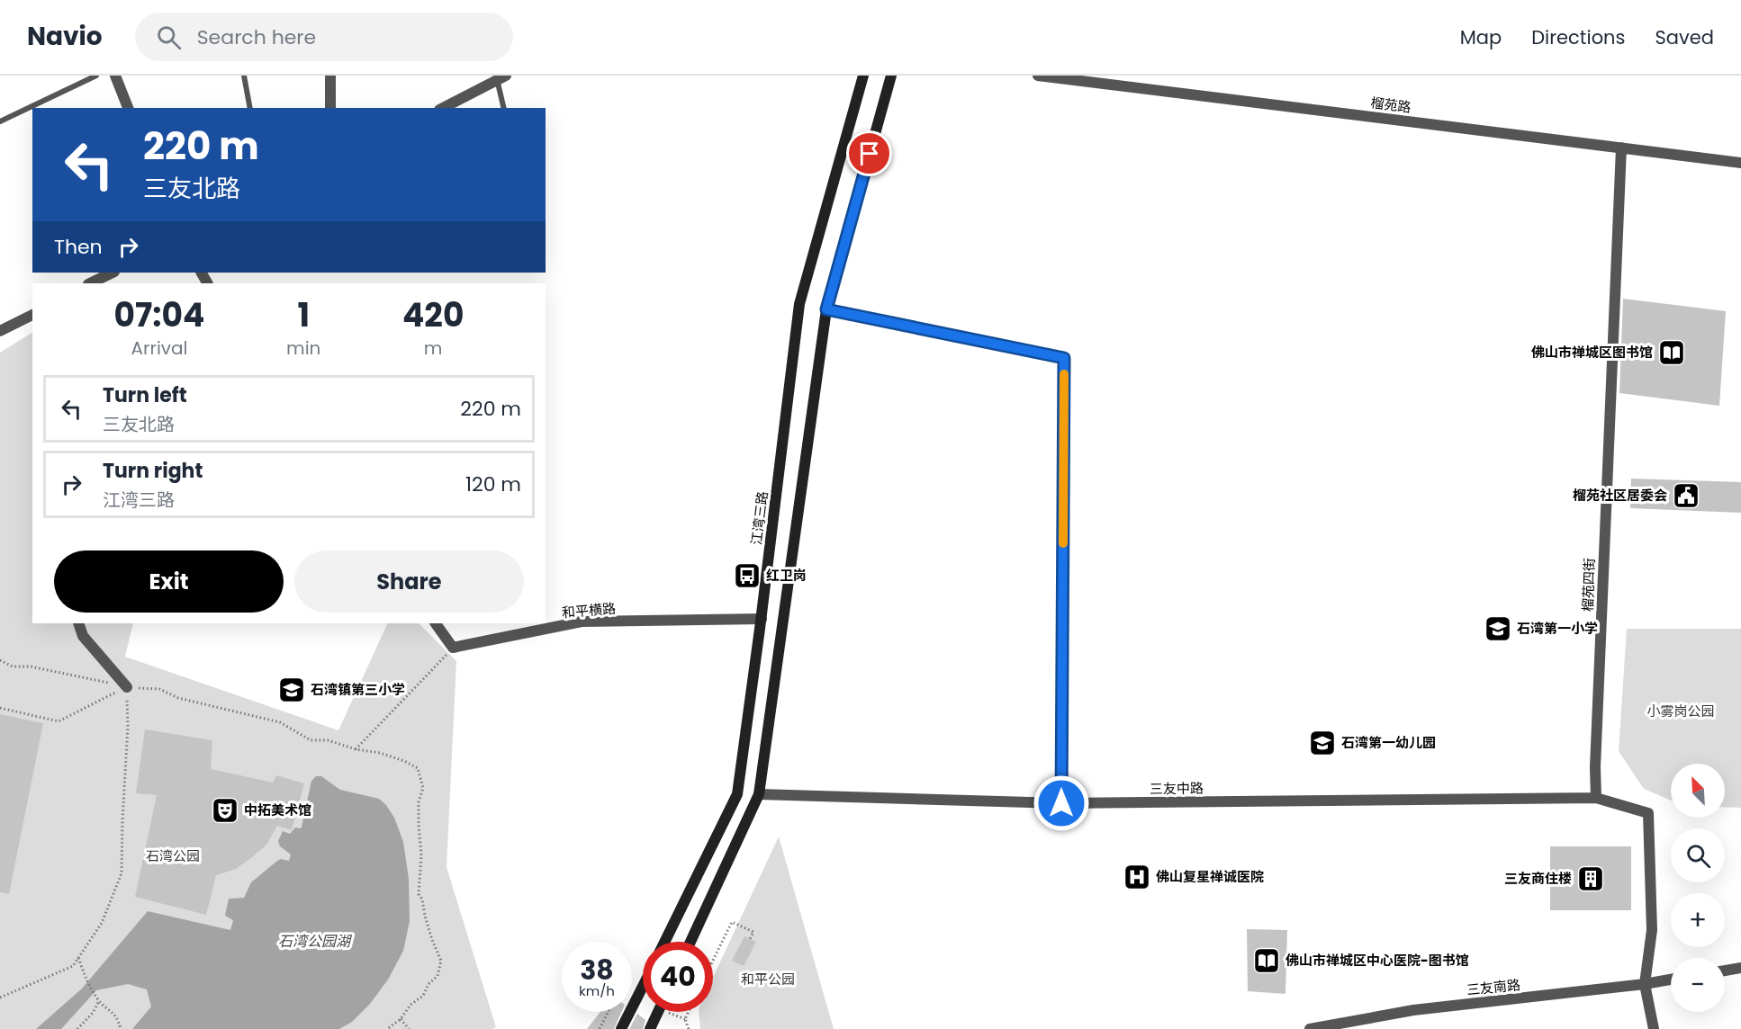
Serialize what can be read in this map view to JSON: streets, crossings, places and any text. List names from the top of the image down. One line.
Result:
{"streets":{"main road":["江湾三路"],"street":["榴苑路","榴苑四街","和平横路","三友中路","三友南路"]},"crossings":[["榴苑路","榴苑四街"],["江湾三路","和平横路"],["榴苑四街","三友中路"]],"water":["石湾公园湖"],"parks":["小雾岗公园","石湾公园","和平公园"],"places":{"library":["佛山市禅城区图书馆","佛山市禅城区中心医院-图书馆"],"public building":["榴苑社区居委会"],"bus stop":["红卫岗"],"school or university":["石湾第一小学","石湾镇第三小学","石湾第一幼儿园"],"theatre":["中拓美术馆"],"hospital":["佛山复星禅诚医院"],"building":["三友商住楼"]},"north":"top left","page":{"header":"Navio","search":"Search here","nav":["Map","Directions","Saved"],"turn":["220 m","三友北路"],"then":"Then","eta":["07:04","Arrival","1","min","420","m"],"list":[{"name":"Turn left","note":"三友北路","value":"220 m"},{"name":"Turn right","note":"江湾三路","value":"120 m"}],"buttons":["Exit","Share"],"map_buttons":["+","−"],"speed":"38 km/h","limit":"40"}}
